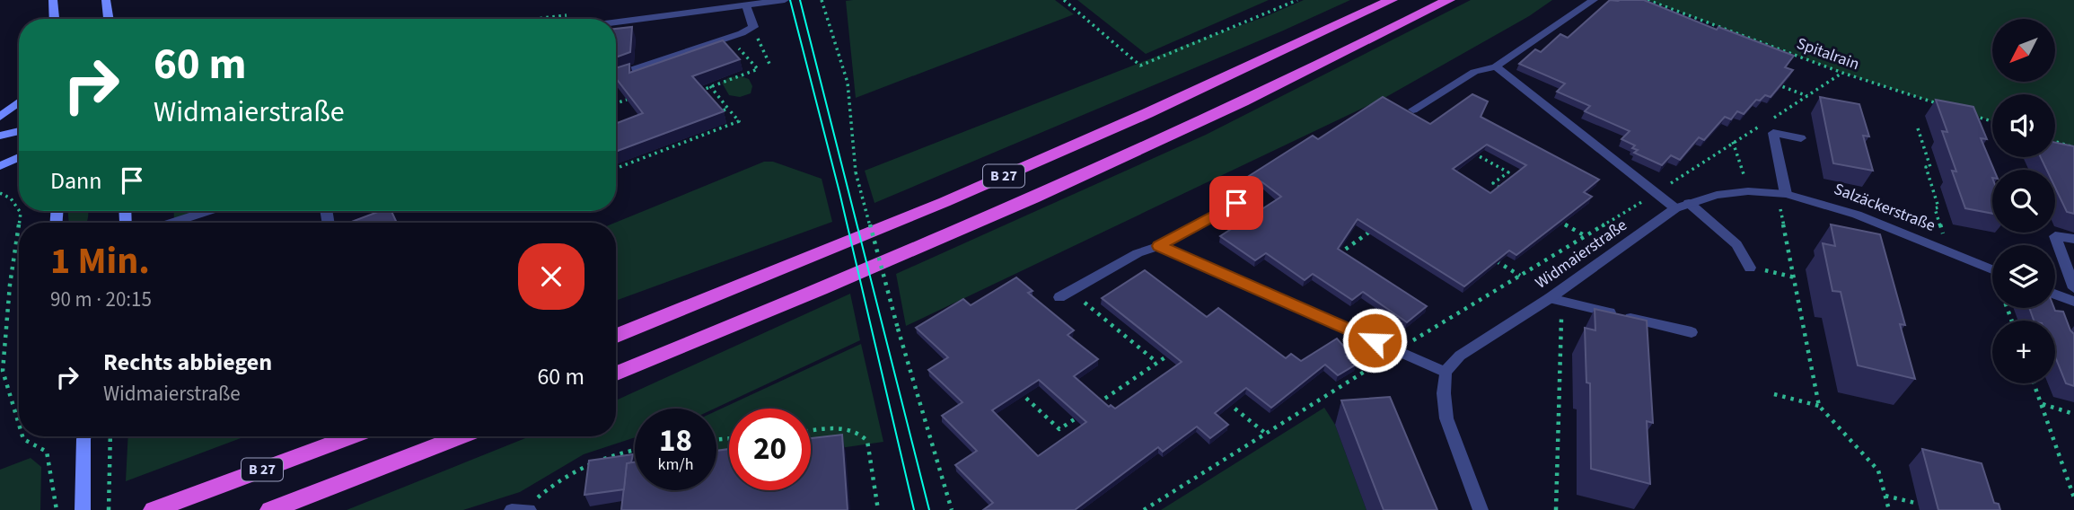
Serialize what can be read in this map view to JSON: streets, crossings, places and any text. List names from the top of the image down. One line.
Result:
{"streets":{"highway":["B 27"],"street":["Salzäckerstraße","Widmaierstraße"],"path":["Spitalrain"]},"crossings":[["Salzäckerstraße","Widmaierstraße"]],"north":"bottom left","page":{"map_buttons":"+","turn":["60 m","Widmaierstraße"],"then":"Dann","heading":["1 Min.","90 m · 20:15"],"list":[{"name":"Rechts abbiegen","note":"Widmaierstraße","value":"60 m"}],"speed":"18 km/h","limit":"20"}}
